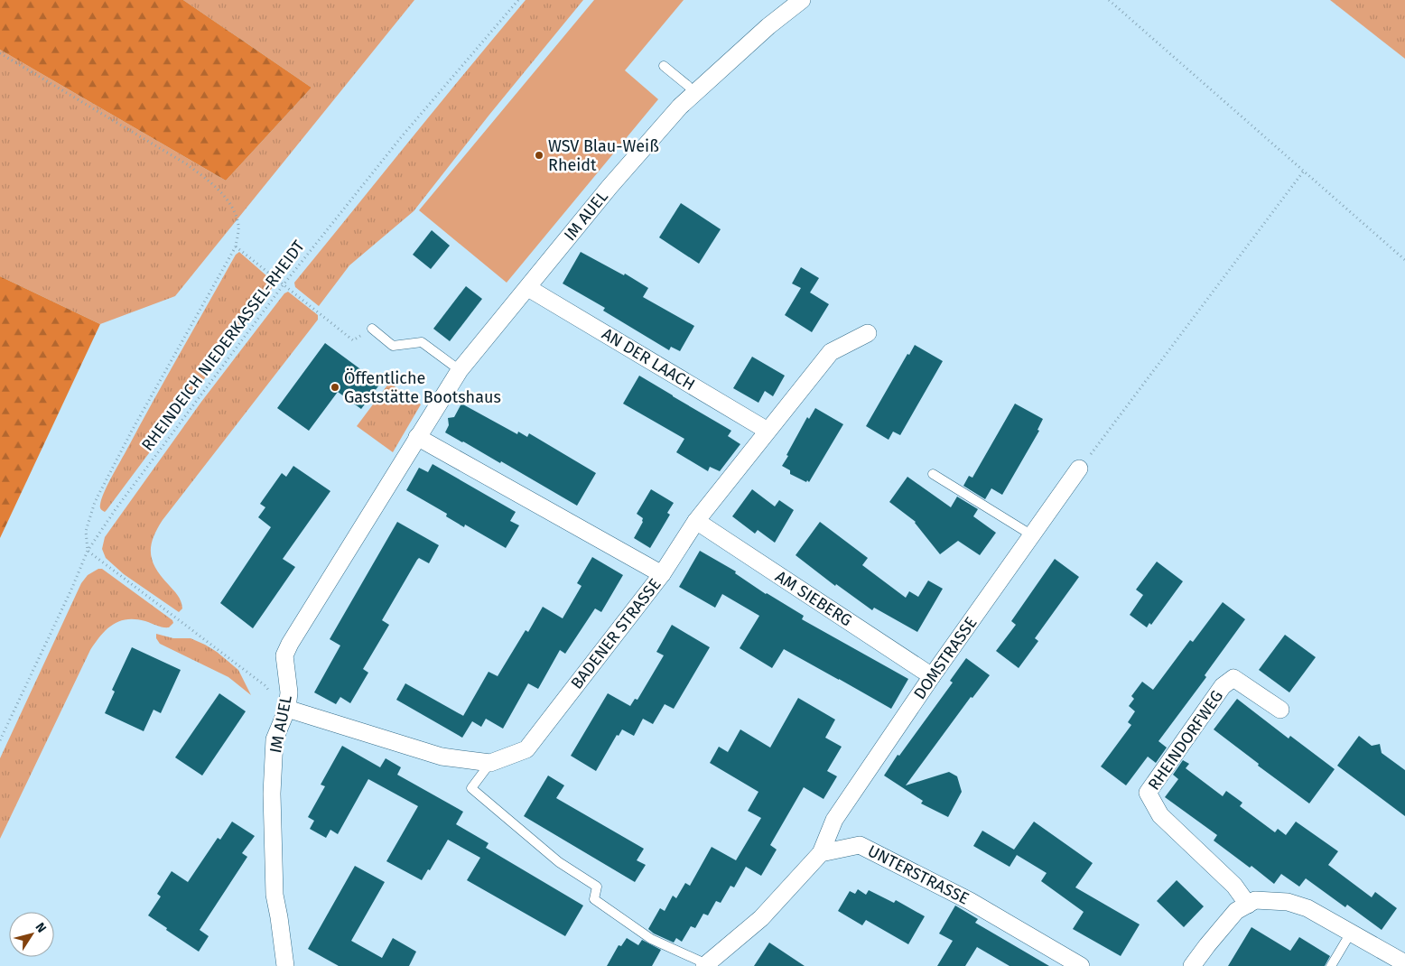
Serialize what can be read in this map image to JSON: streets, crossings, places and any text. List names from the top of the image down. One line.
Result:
{"streets":{"street":["IM AUEL","AN DER LAACH","AM SIEBERG","BADENER STRASSE","DOMSTRASSE","RHEINDORFWEG","UNTERSTRASSE"],"path":["RHEINDEICH NIEDERKASSEL-RHEIDT"]},"crossings":[["IM AUEL","AN DER LAACH"],["IM AUEL","BADENER STRASSE"],["AN DER LAACH","BADENER STRASSE"],["AM SIEBERG","BADENER STRASSE"],["AM SIEBERG","DOMSTRASSE"],["DOMSTRASSE","UNTERSTRASSE"]],"places":["WSV Blau-Weiß Rheidt","Öffentliche Gaststätte Bootshaus"],"north":"top right"}
